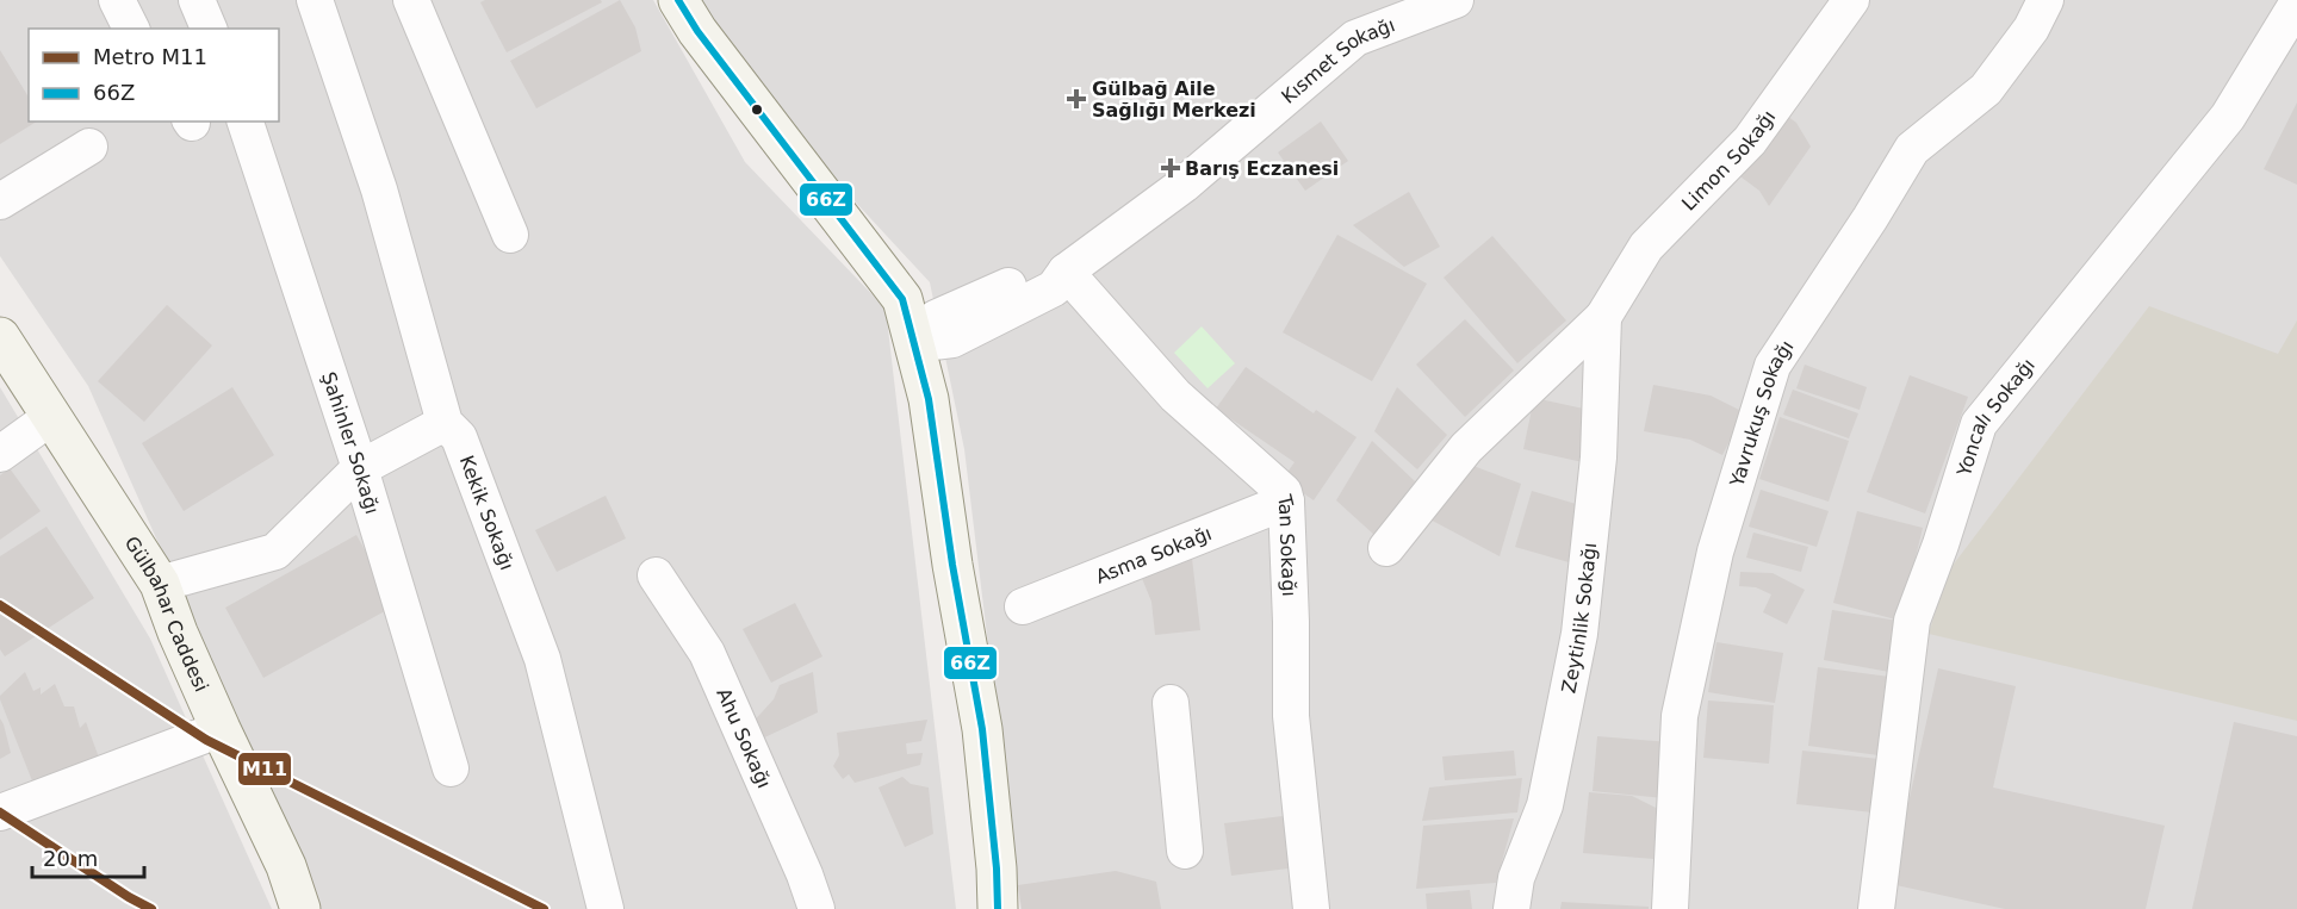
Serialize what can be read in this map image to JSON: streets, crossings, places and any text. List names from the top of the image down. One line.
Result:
{"streets":{"street":["Kısmet Sokağı","Limon Sokağı","Yavrukuş Sokağı","Yoncalı Sokağı","Şahinler Sokağı","Kekik Sokağı","Tan Sokağı","Asma Sokağı","Gülbahar Caddesi","Zeytinlik Sokağı","Ahu Sokağı"]},"crossings":[["Kısmet Sokağı","Tan Sokağı"],["Limon Sokağı","Zeytinlik Sokağı"],["Tan Sokağı","Asma Sokağı"]],"places":{"health":["Gülbağ Aile Sağlığı Merkezi","Barış Eczanesi"]},"lines":["transit line 66Z","metro line M11"],"legend":["Metro M11","66Z"],"scale_bar":"20 m"}
